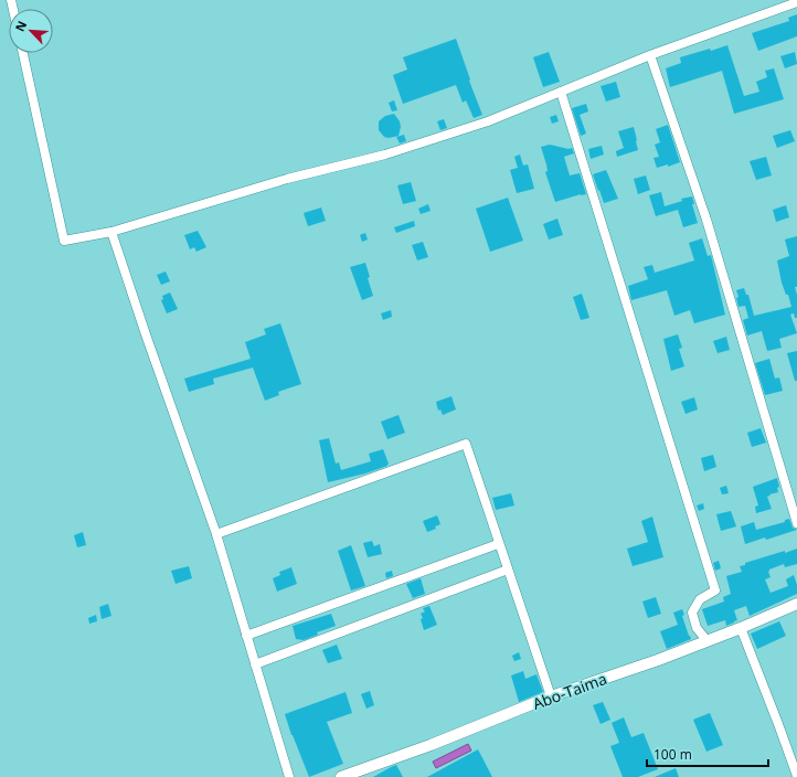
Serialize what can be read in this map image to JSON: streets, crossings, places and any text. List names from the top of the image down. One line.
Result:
{"streets":{"street":["Abo-Taima"]},"scale_bar":"100 m","north":"top left"}
